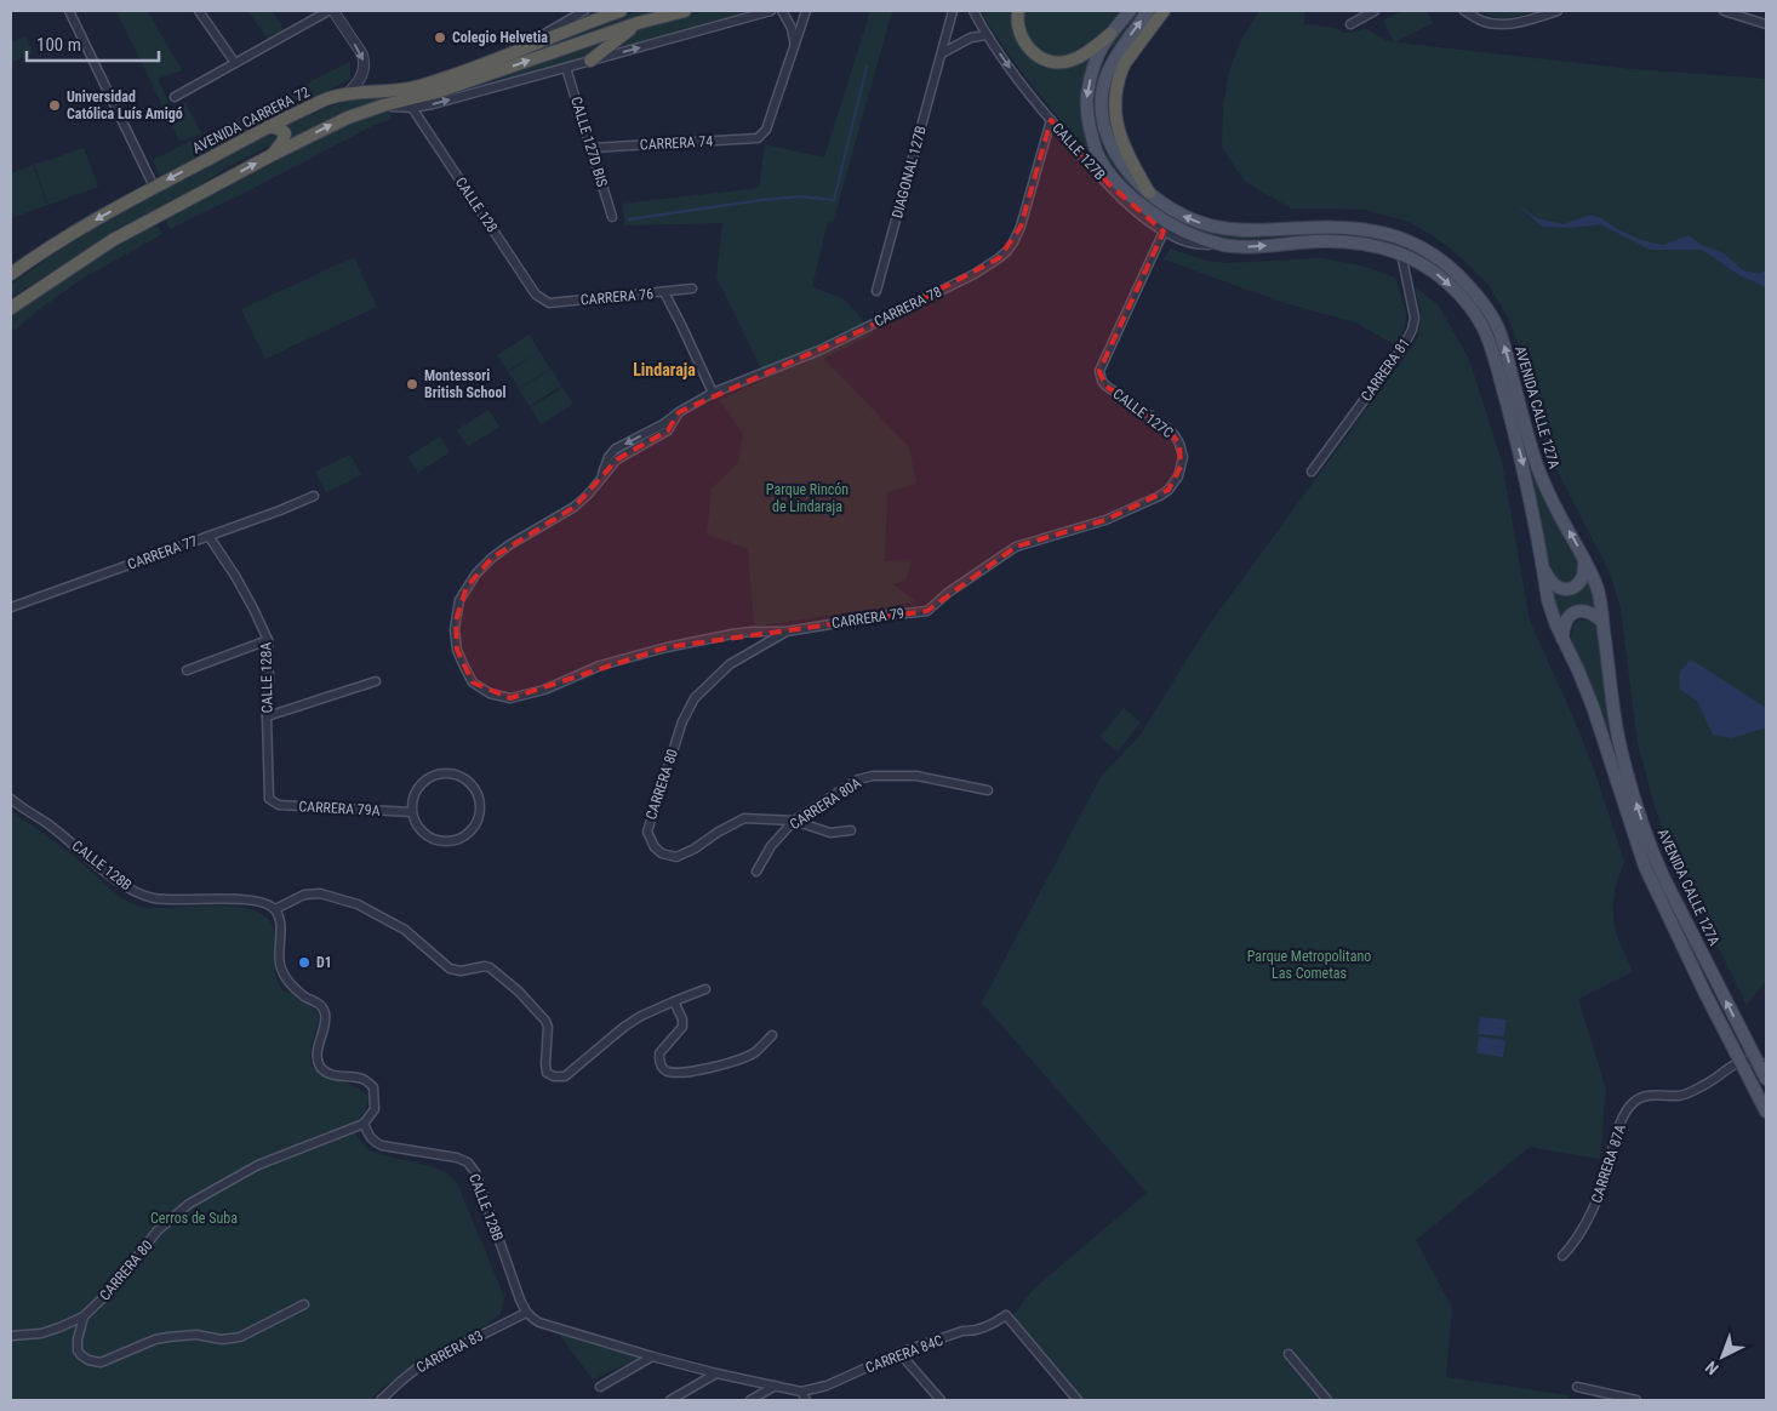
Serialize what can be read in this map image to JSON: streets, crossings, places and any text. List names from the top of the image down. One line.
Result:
{"streets":{"highway":["AVENIDA CARRERA 72"],"main road":["AVENIDA CALLE 127A"],"street":["CALLE 127D BIS","CARRERA 74","CALLE 127B","DIAGONAL 127B","CALLE 128","CARRERA 76","CARRERA 78","CARRERA 81","CALLE 127C","CARRERA 77","CARRERA 79","CALLE 128A","CARRERA 80","CARRERA 80A","CARRERA 79A","CALLE 128B","CARRERA 87A","CARRERA 83","CARRERA 84C"]},"crossings":[["CALLE 127D BIS","CARRERA 74"],["CALLE 127B","CARRERA 78"],["CALLE 127B","AVENIDA CALLE 127A"],["CALLE 127B","CALLE 127C"],["CALLE 128","CARRERA 76"],["CARRERA 78","CARRERA 79"],["CARRERA 81","AVENIDA CALLE 127A"],["AVENIDA CALLE 127A","CARRERA 87A"],["CALLE 127C","CARRERA 79"],["CARRERA 77","CALLE 128A"],["CARRERA 79","CARRERA 80"],["CALLE 128A","CARRERA 79A"],["CARRERA 80","CARRERA 80A"],["CARRERA 80","CALLE 128B"],["CALLE 128B","CARRERA 83"]],"districts":["Lindaraja"],"parks":["Parque Rincón de Lindaraja","Parque Metropolitano Las Cometas","Cerros de Suba"],"places":["Colegio Helvetia","Universidad Católica Luís Amigó","Montessori British School","D1"],"scale_bar":"100 m","north":"bottom left"}
